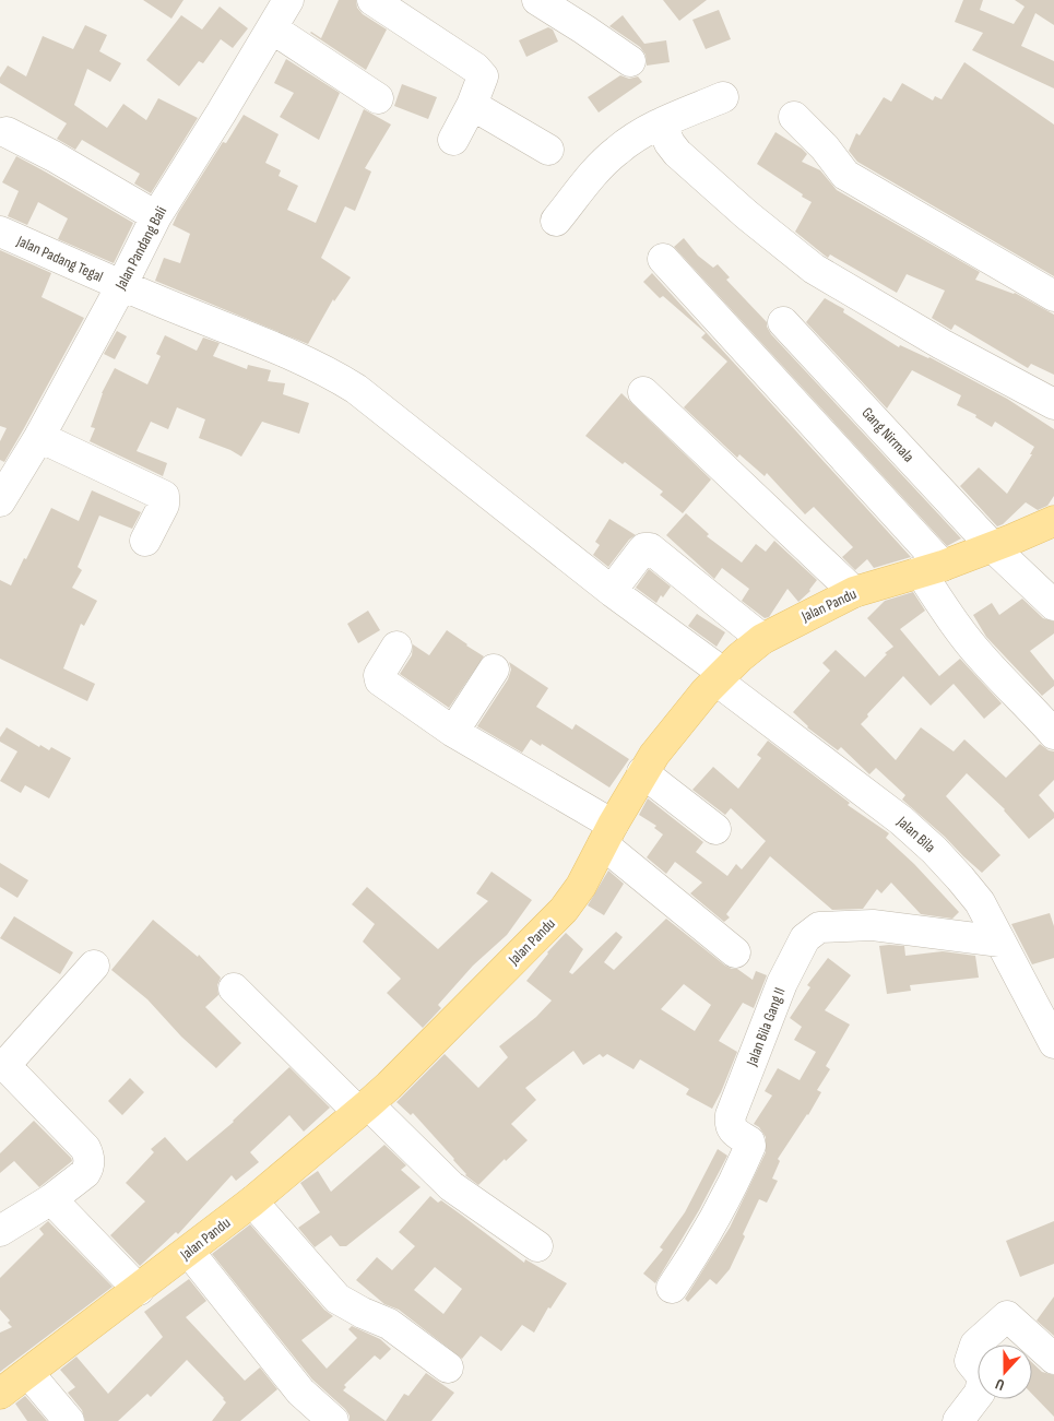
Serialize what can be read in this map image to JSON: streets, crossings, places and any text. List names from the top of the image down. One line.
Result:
{"streets":{"main road":["Jalan Pandu"],"street":["Jalan Pandang Bali","Jalan Padang Tegal","Gang Nirmala","Jalan Bila","Jalan Bila Gang II"]},"crossings":[["Jalan Pandang Bali","Jalan Padang Tegal"],["Jalan Padang Tegal","Jalan Pandu"],["Jalan Padang Tegal","Jalan Bila"],["Gang Nirmala","Jalan Pandu"],["Jalan Pandu","Jalan Bila"],["Jalan Bila","Jalan Bila Gang II"]],"north":"bottom"}
